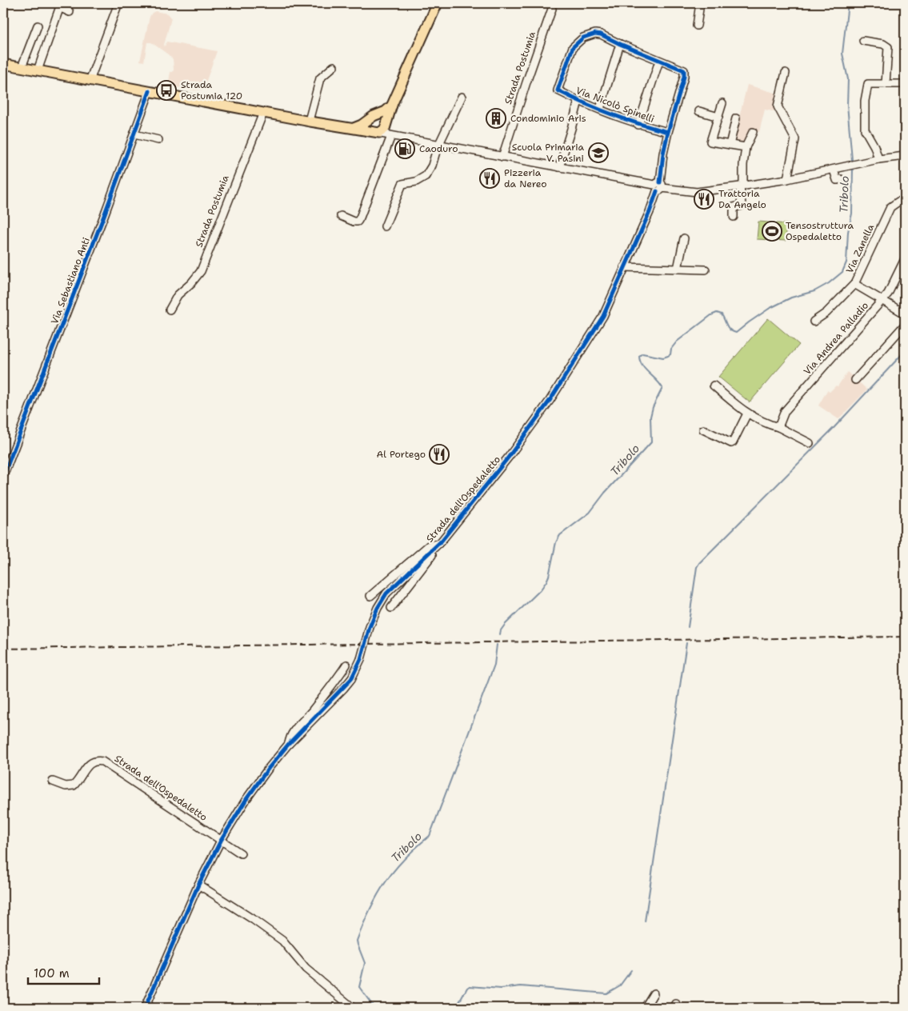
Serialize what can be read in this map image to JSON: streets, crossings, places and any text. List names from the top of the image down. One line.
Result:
{"streets":{"street":["Strada Postumia","Via Nicolò Spinelli","Via Zanella","Via Sebastiano Anti","Via Andrea Palladio","Strada dell'Ospedaletto"]},"crossings":[["Via Nicolò Spinelli","Strada dell'Ospedaletto"]],"water":["Tribolo"],"places":{"bus stop":["Strada Postumia 120"],"building":["Condominio Aris"],"fuel station":["Caoduro"],"school or university":["Scuola Primaria V. Pasini"],"restaurant":["Pizzeria da Nereo","Trattoria Da Angelo","Al Portego"],"sports":["Tensostruttura Ospedaletto"]},"scale_bar":"100 m"}
